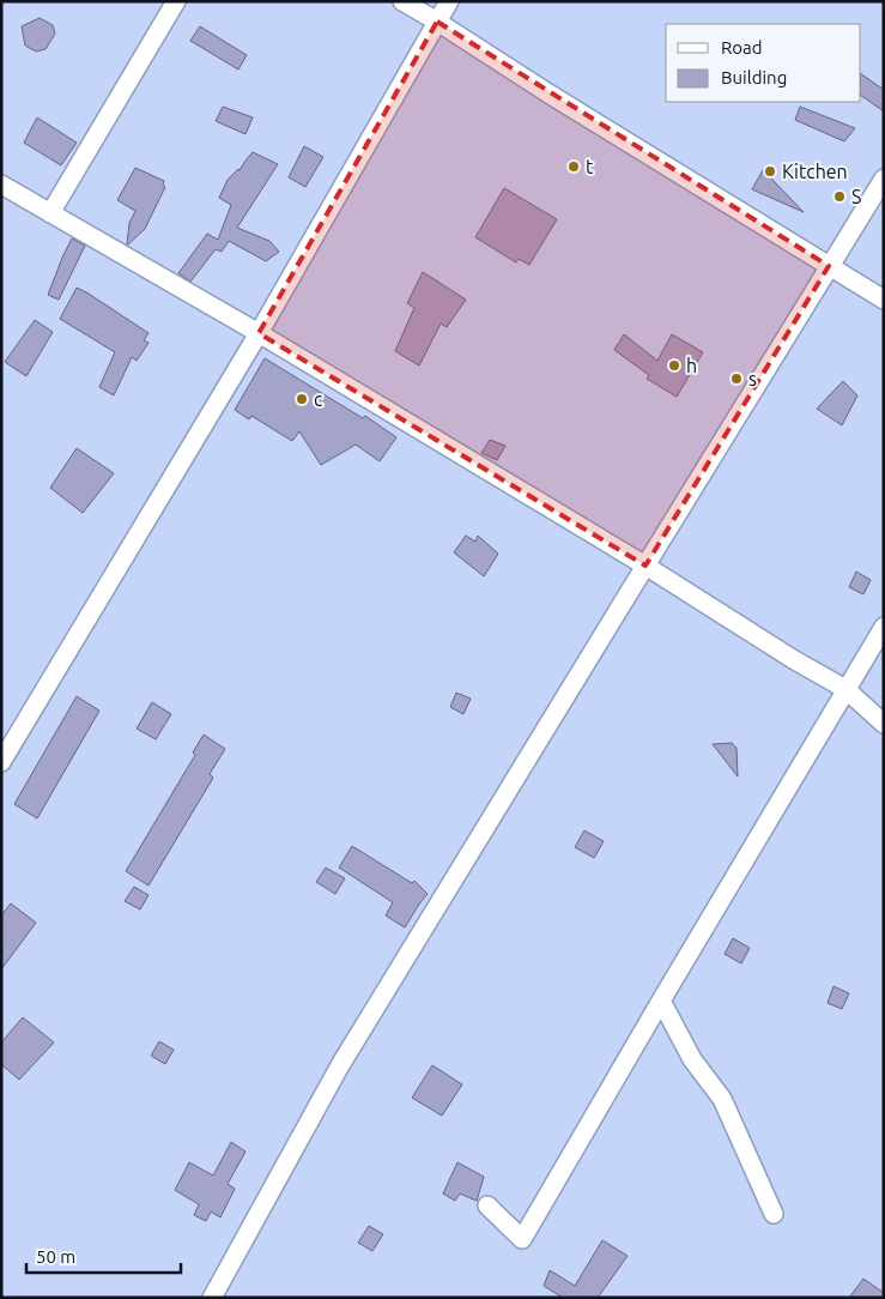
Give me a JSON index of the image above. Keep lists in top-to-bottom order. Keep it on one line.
{"places":["t","Kitchen","S","h","s","c"],"legend":["Road","Building"],"scale_bar":"50 m"}
